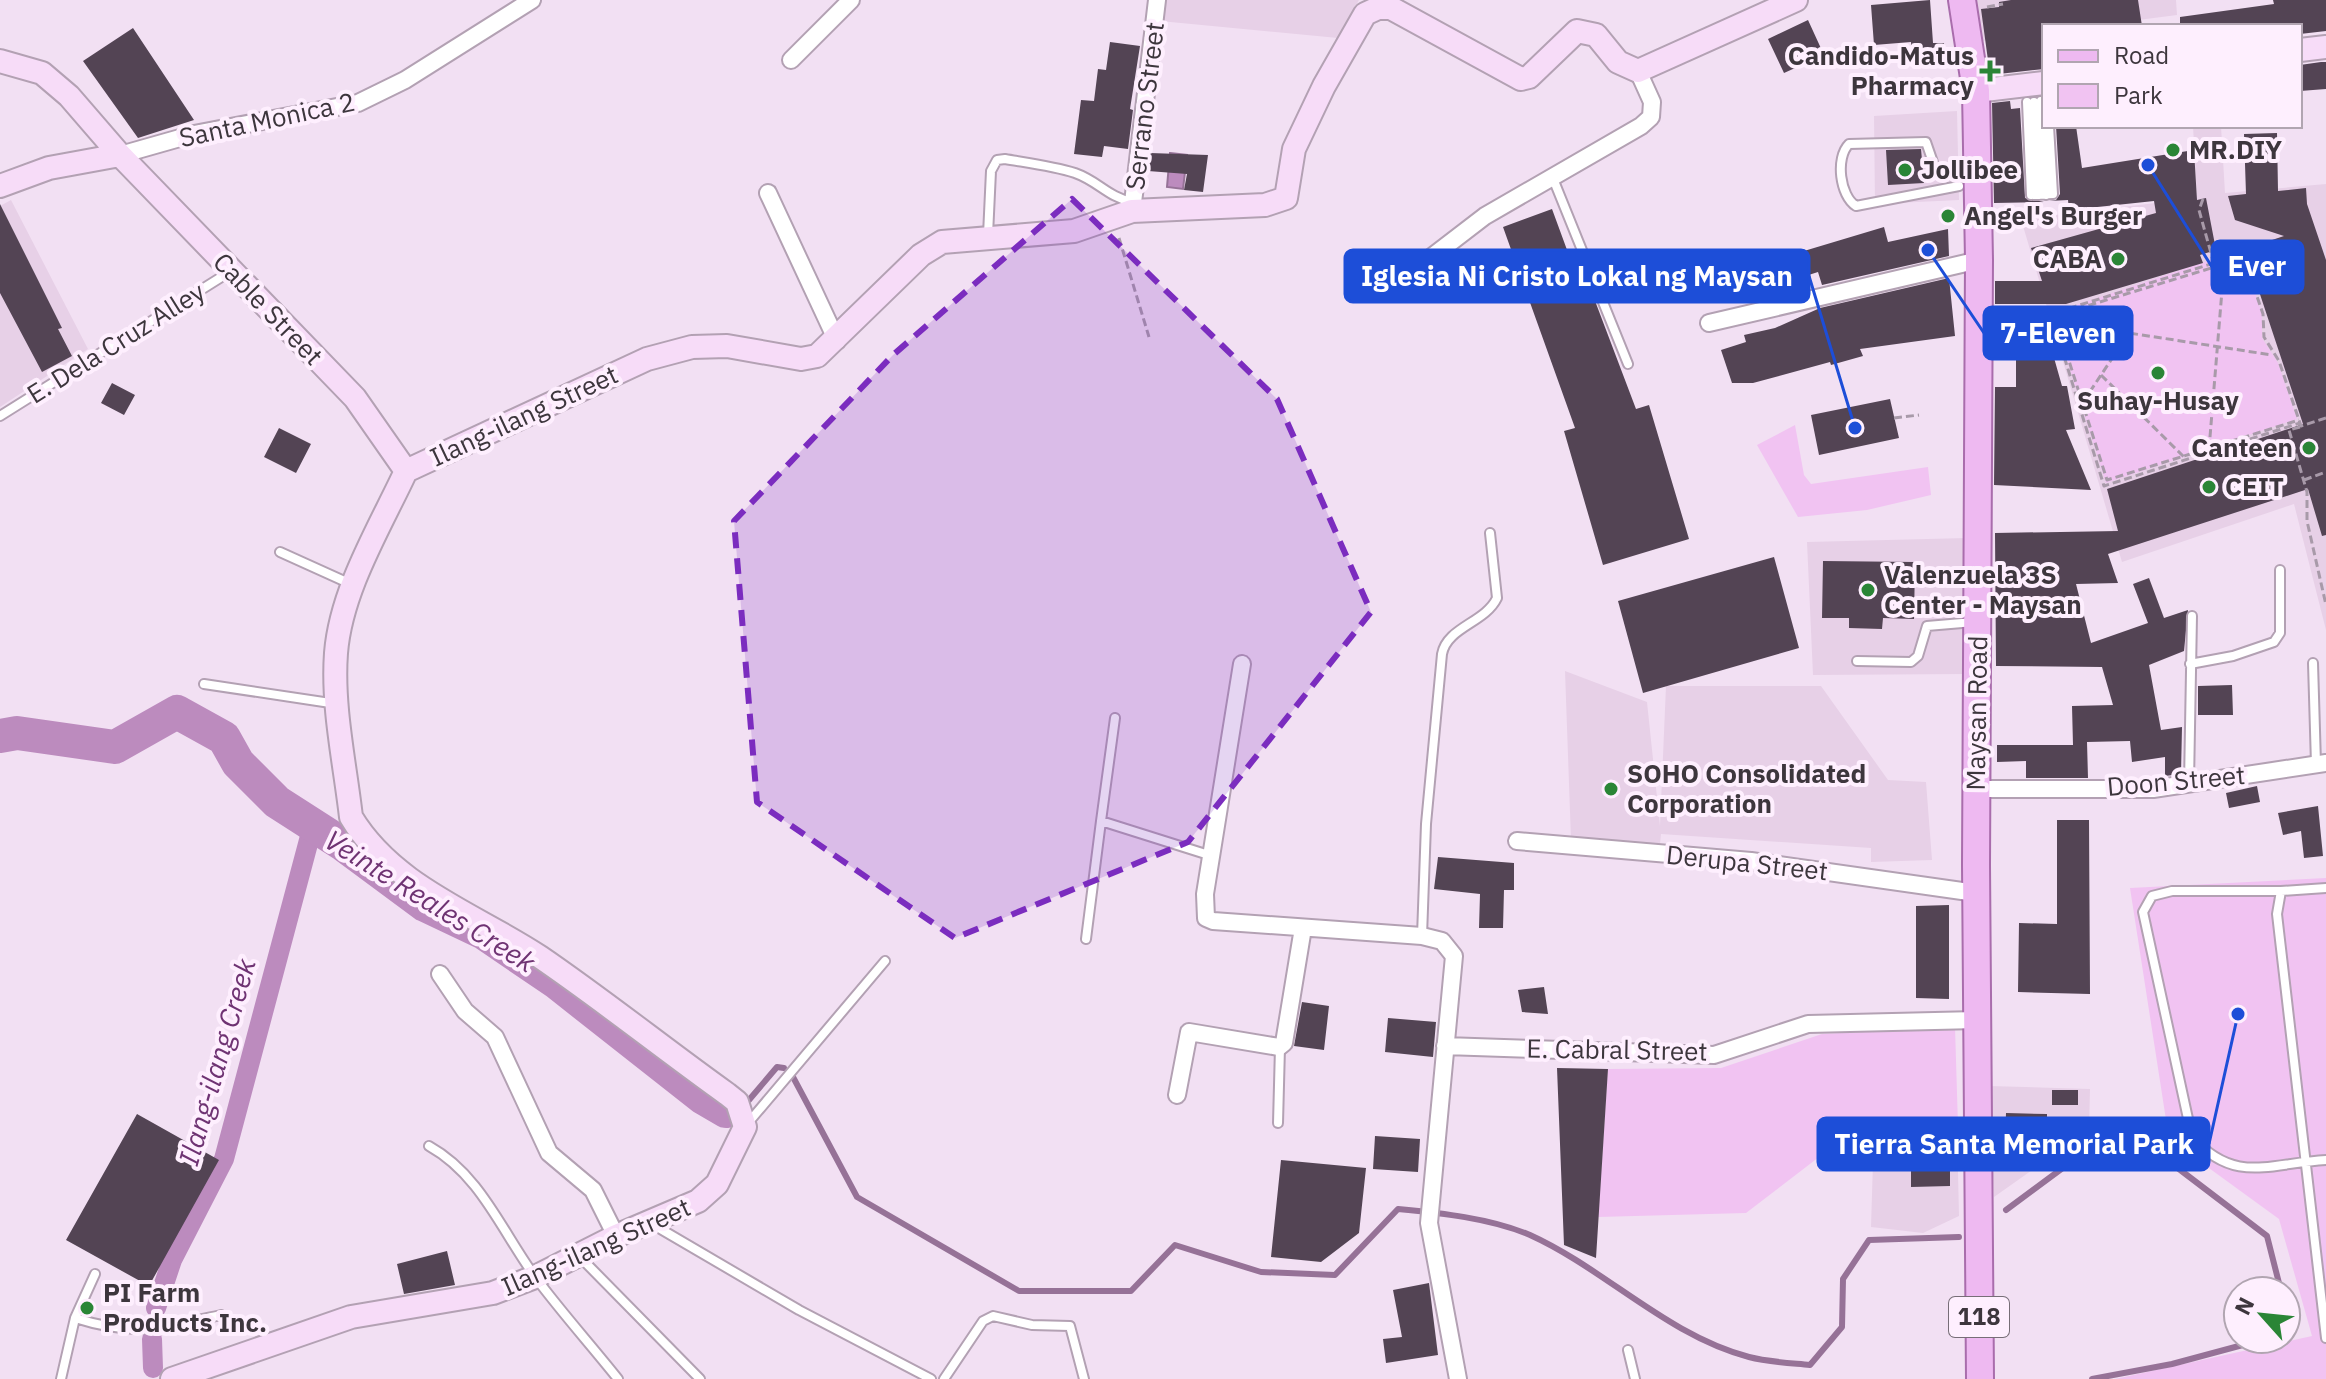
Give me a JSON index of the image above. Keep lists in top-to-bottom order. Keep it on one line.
{"streets":{"main road":["Maysan Road","118"],"street":["Serrano Street","Santa Monica 2","Cable Street","Ilang-ilang Street","Doon Street","Derupa Street","E. Cabral Street"],"lane":["E. Dela Cruz Alley"]},"crossings":[["Serrano Street","Ilang-ilang Street"],["Santa Monica 2","Cable Street"],["Cable Street","E. Dela Cruz Alley"],["Cable Street","Ilang-ilang Street"],["Maysan Road","Doon Street"],["Maysan Road","Derupa Street"],["Maysan Road","E. Cabral Street"]],"water":["Veinte Reales Creek","Ilang-ilang Creek"],"places":{"health":["Candido-Matus Pharmacy"],"other":["MR.DIY","Ever","Jollibee","Angel's Burger","7-Eleven","CABA","Suhay-Husay","Iglesia Ni Cristo Lokal ng Maysan","Canteen","CEIT","Valenzuela 3S Center - Maysan","SOHO Consolidated Corporation","Tierra Santa Memorial Park","PI Farm Products Inc."]},"legend":["Road","Park"],"north":"top left"}
